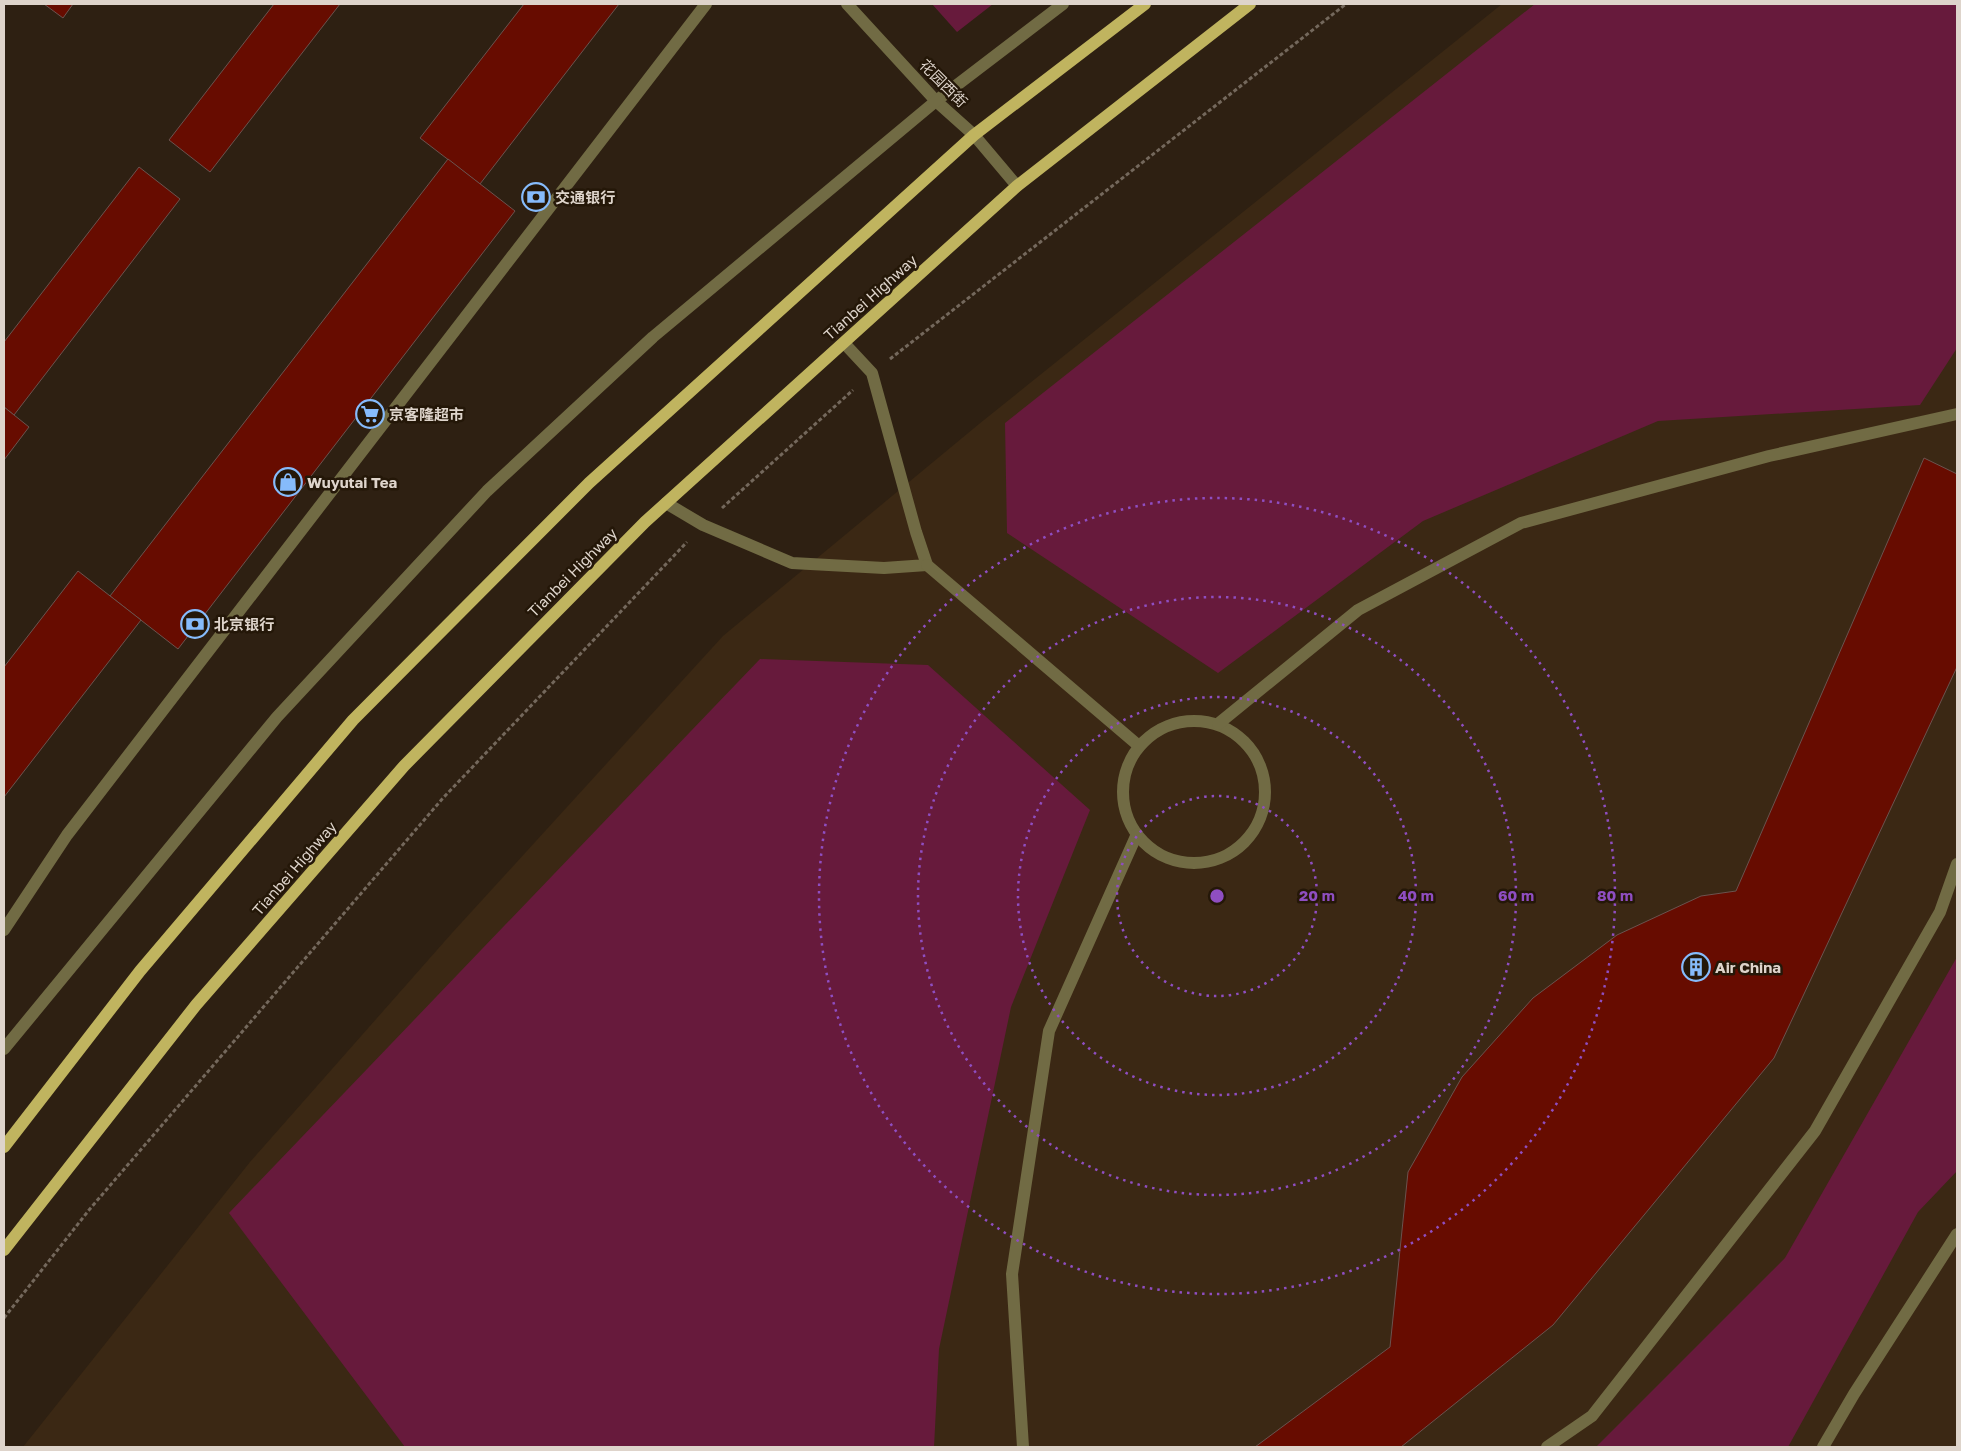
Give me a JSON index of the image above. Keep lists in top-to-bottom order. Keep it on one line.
{"streets":{"main road":["Tianbei Highway"],"street":["花园西街"]},"crossings":[["花园西街","Tianbei Highway"]],"places":{"bank":["交通银行","北京银行"],"supermarket":["京客隆超市"],"shop":["Wuyutai Tea"],"building":["Air China"]},"rings":["20 m","40 m","60 m","80 m"]}
